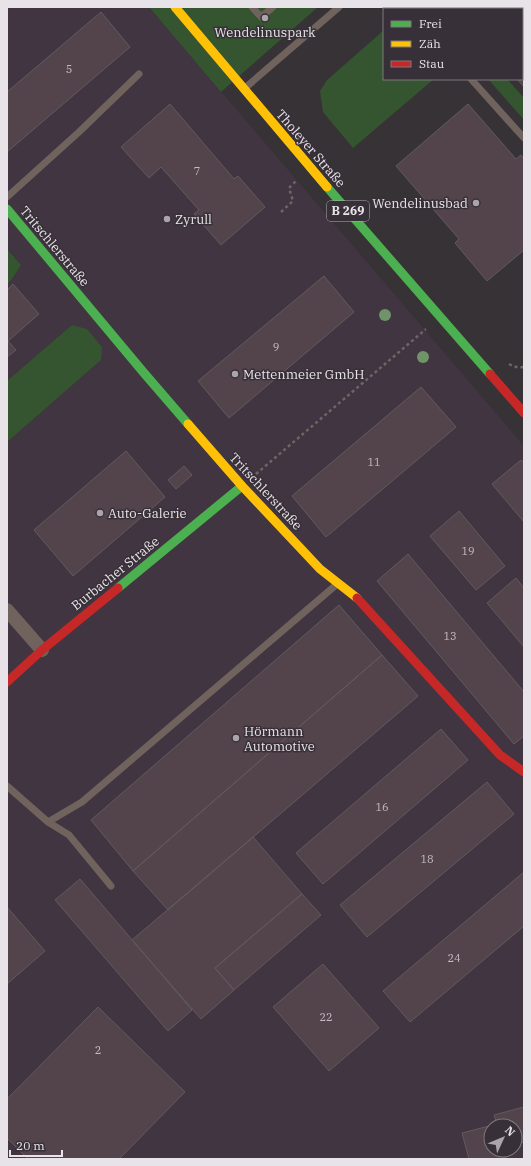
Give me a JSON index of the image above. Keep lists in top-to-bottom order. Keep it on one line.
{"streets":{"street":["Tholeyer Straße","B 269","Tritschlerstraße","Burbacher Straße"]},"crossings":[["Tritschlerstraße","Burbacher Straße"]],"places":["Wendelinuspark","Wendelinusbad","Zyrull","Mettenmeier GmbH","Auto-Galerie","Hörmann Automotive"],"house_numbers":["5","7","9","11","19","13","16","18","24","22","2"],"legend":["Frei","Zäh","Stau"],"scale_bar":"20 m","north":"top right"}
